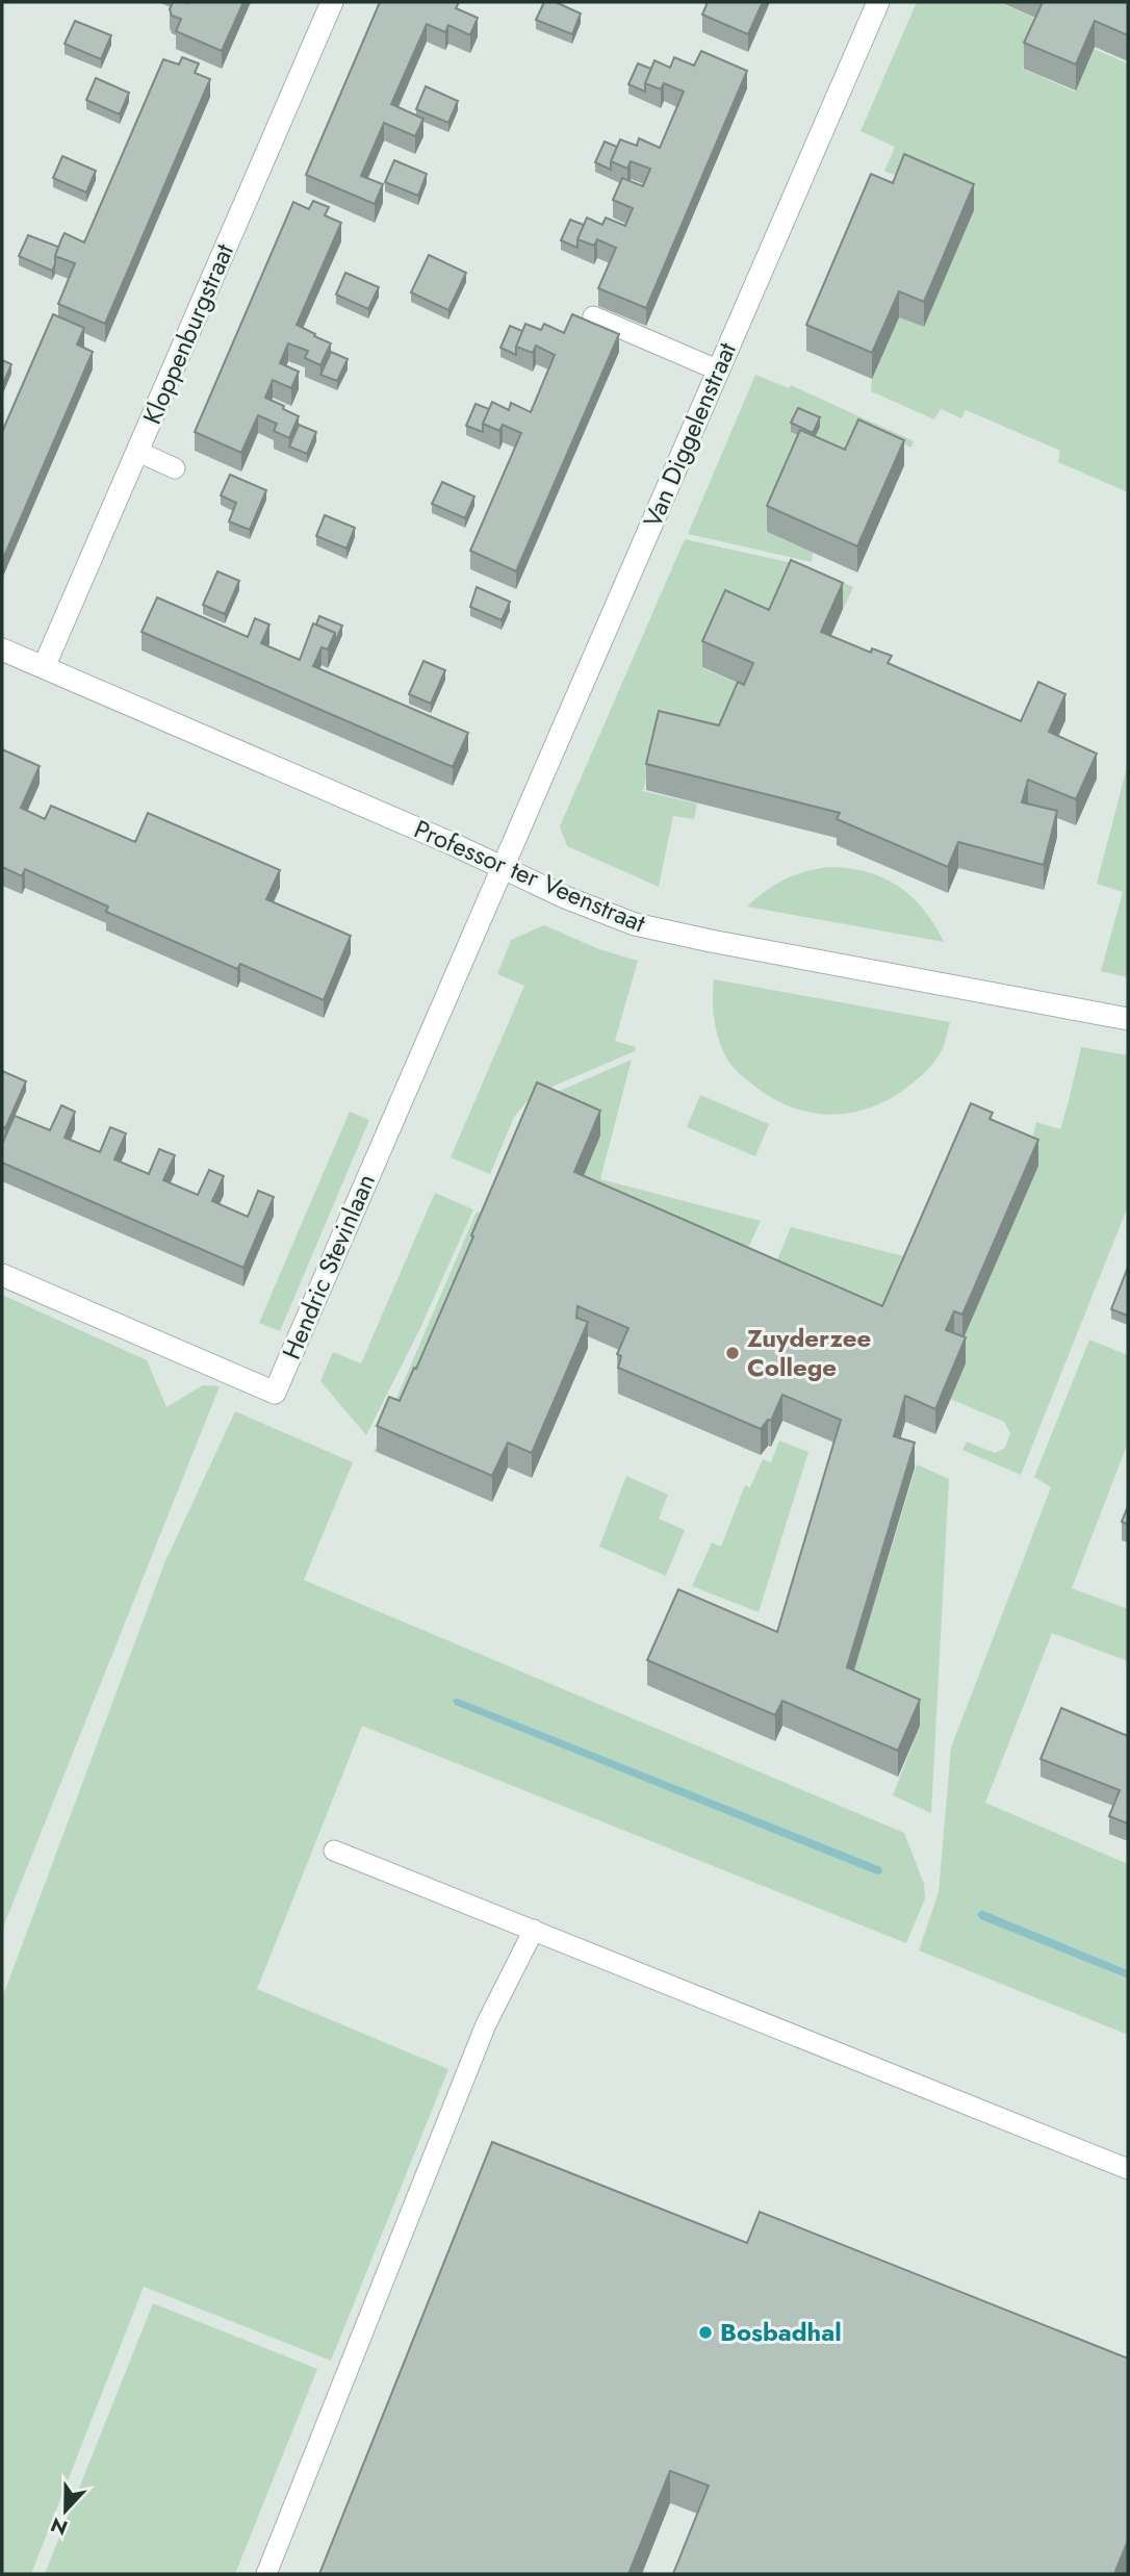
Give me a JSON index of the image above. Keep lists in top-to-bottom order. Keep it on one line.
{"streets":{"street":["Kloppenburgstraat","Van Diggelenstraat","Professor ter Veenstraat","Hendric Stevinlaan"]},"crossings":[["Kloppenburgstraat","Professor ter Veenstraat"],["Van Diggelenstraat","Professor ter Veenstraat"],["Van Diggelenstraat","Hendric Stevinlaan"],["Professor ter Veenstraat","Hendric Stevinlaan"]],"places":["Zuyderzee College","Bosbadhal"],"north":"bottom"}
